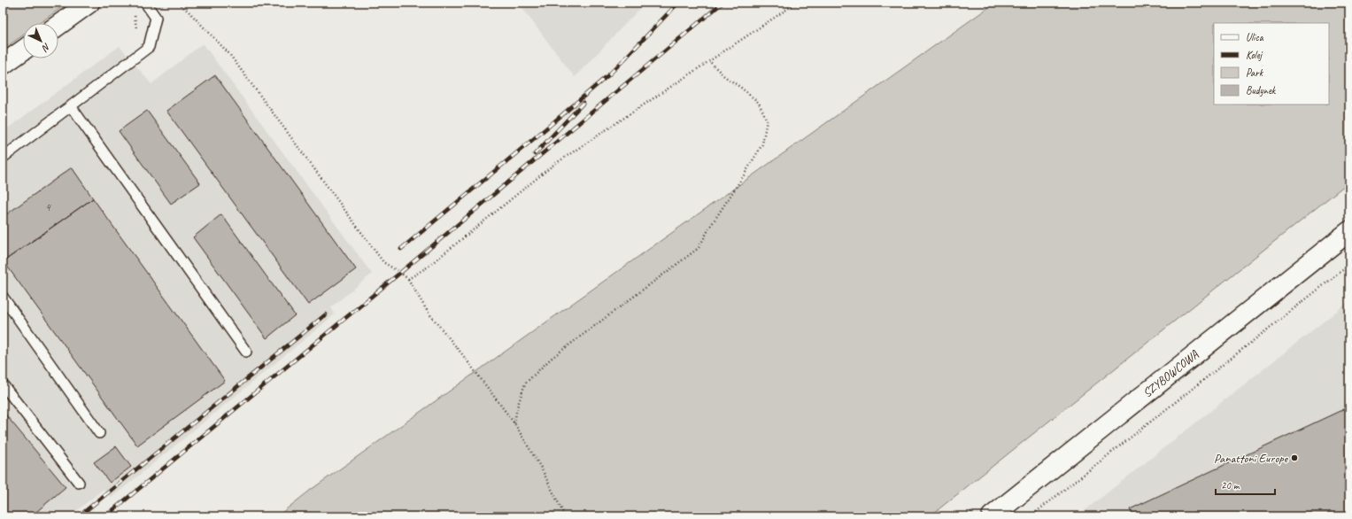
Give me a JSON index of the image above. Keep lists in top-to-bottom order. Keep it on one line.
{"streets":{"street":["SZYBOWCOWA"]},"places":["Panattoni Europe"],"house_numbers":["4"],"legend":["Ulica","Kolej","Park","Budynek"],"scale_bar":"20 m","north":"bottom right"}
